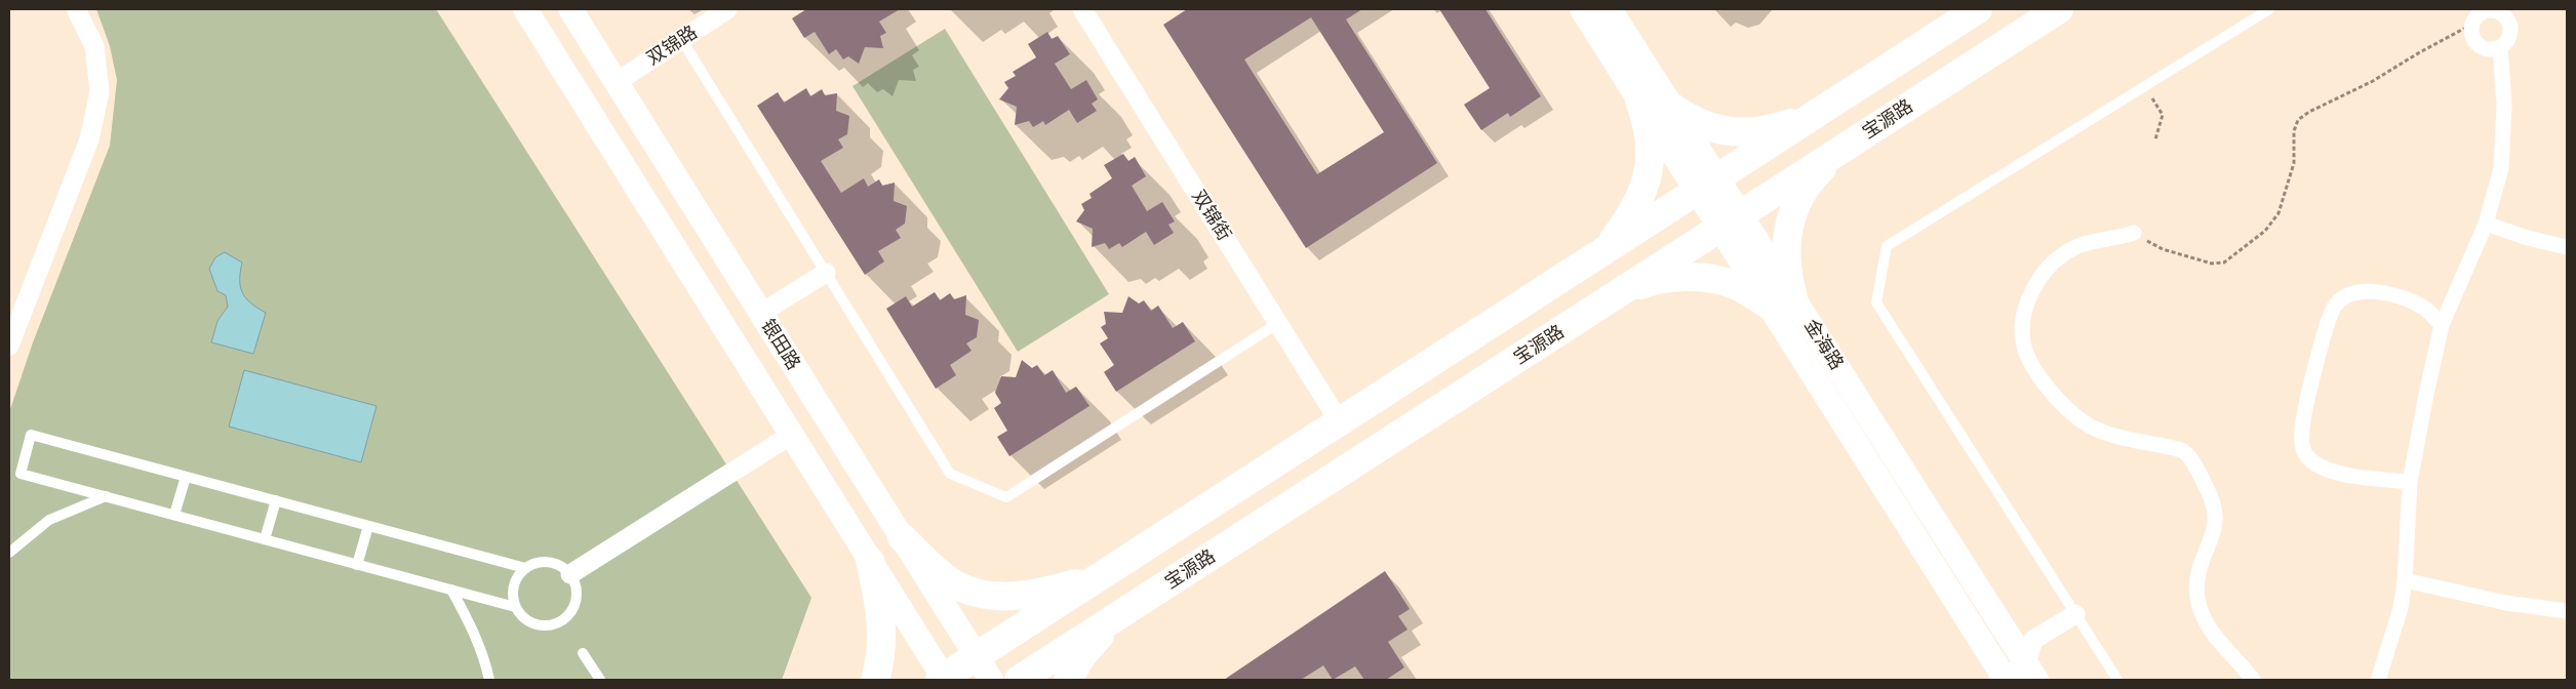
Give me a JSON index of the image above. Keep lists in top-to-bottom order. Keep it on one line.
{"streets":{"main road":["宝源路"],"street":["双锦路","双锦街","银田路","金海路"]},"crossings":[["双锦路","银田路"],["宝源路","金海路"]]}
